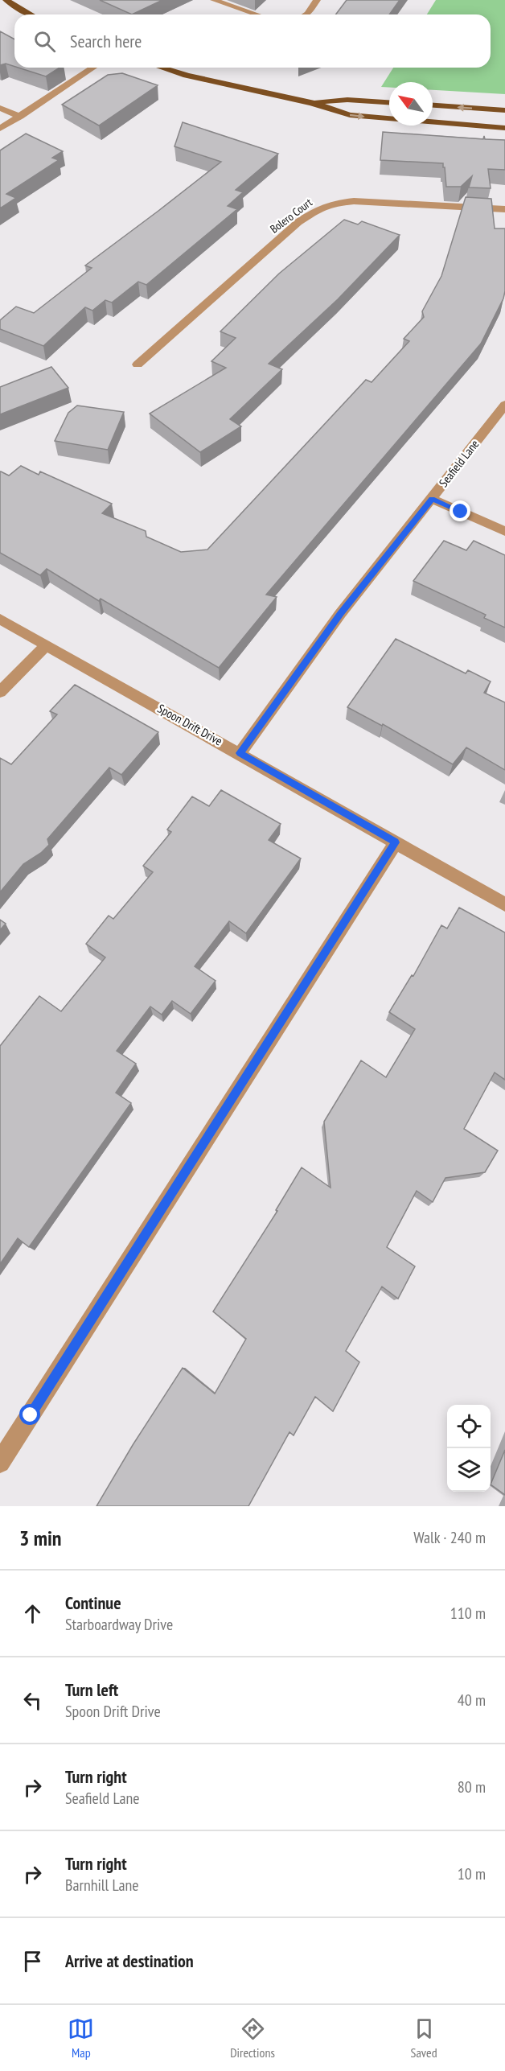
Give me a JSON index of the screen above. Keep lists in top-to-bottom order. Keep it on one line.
{"streets":{"street":["Bolero Court","Seafield Lane","Spoon Drift Drive"]},"crossings":[["Seafield Lane","Spoon Drift Drive"]],"north":"top left","page":{"search":"Search here","heading":["3 min","Walk · 240 m"],"list":[["Continue","Starboardway Drive","110 m"],["Turn left","Spoon Drift Drive","40 m"],["Turn right","Seafield Lane","80 m"],["Turn right","Barnhill Lane","10 m"],"Arrive at destination"],"nav":["Map","Directions","Saved"]}}
